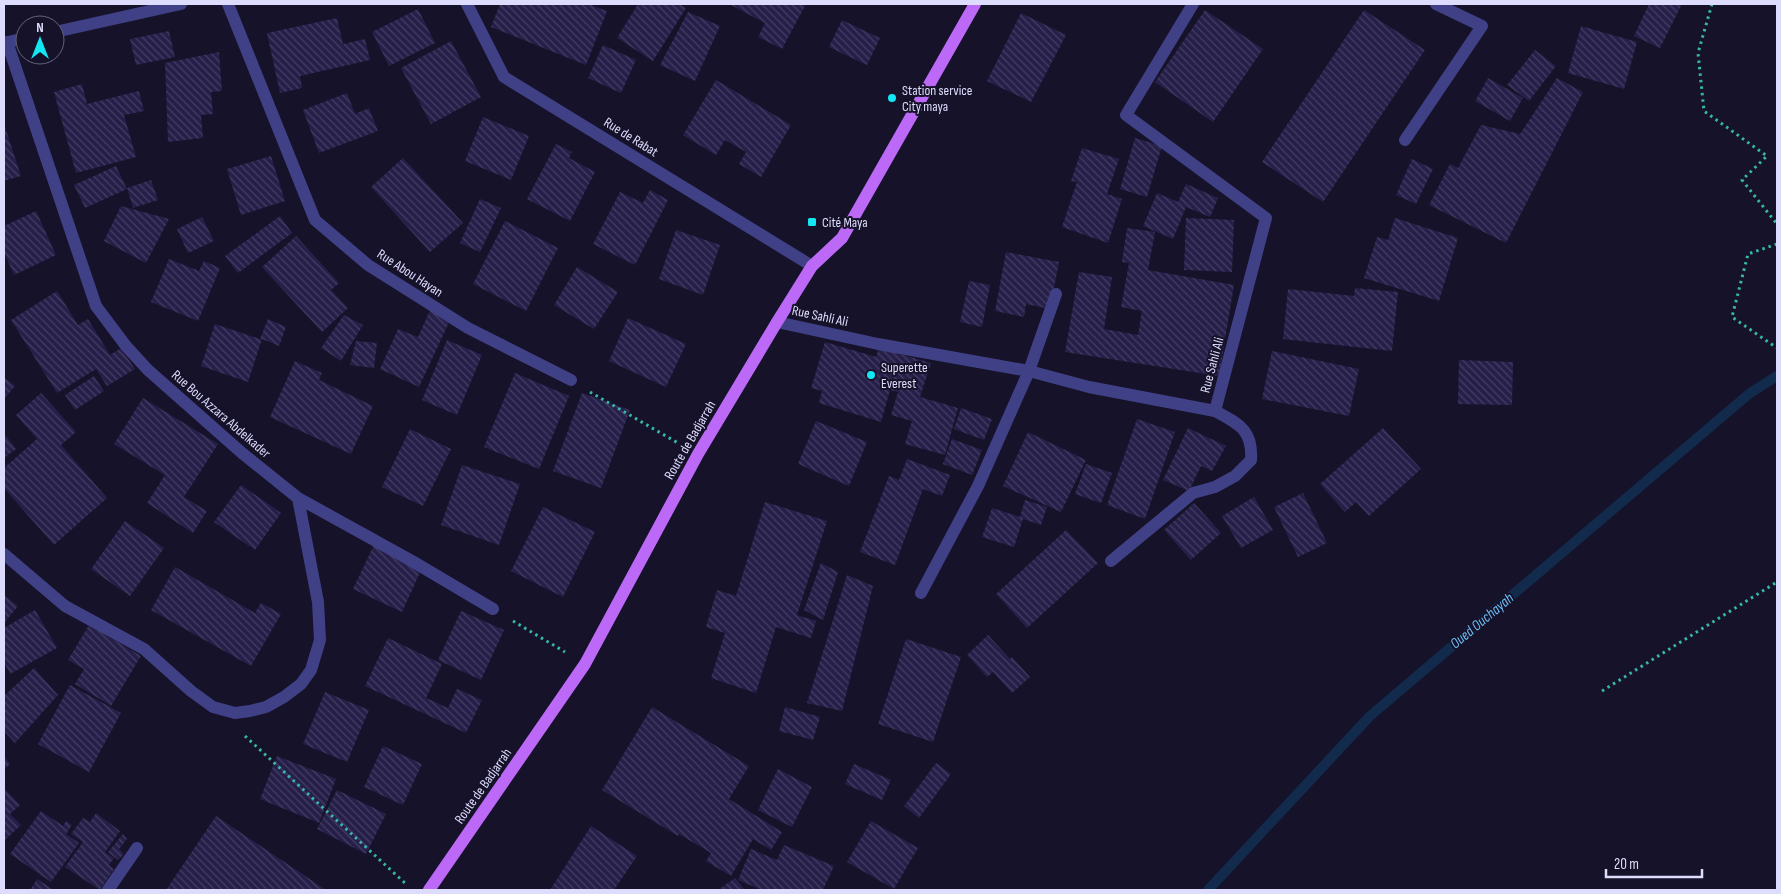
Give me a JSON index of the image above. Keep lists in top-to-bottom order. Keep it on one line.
{"streets":{"main road":["Route de Badjarrah"],"street":["Rue de Rabat","Rue Abou Hayan","Rue Sahli Ali","Rue Bou Azzara Abdelkader"]},"crossings":[["Rue de Rabat","Route de Badjarrah"],["Rue Sahli Ali","Route de Badjarrah"]],"water":["Oued Ouchayah"],"places":{"other":["Station service City maya","Superette Everest"],"transit":["Cité Maya"]},"scale_bar":"20 m","north":"top"}
